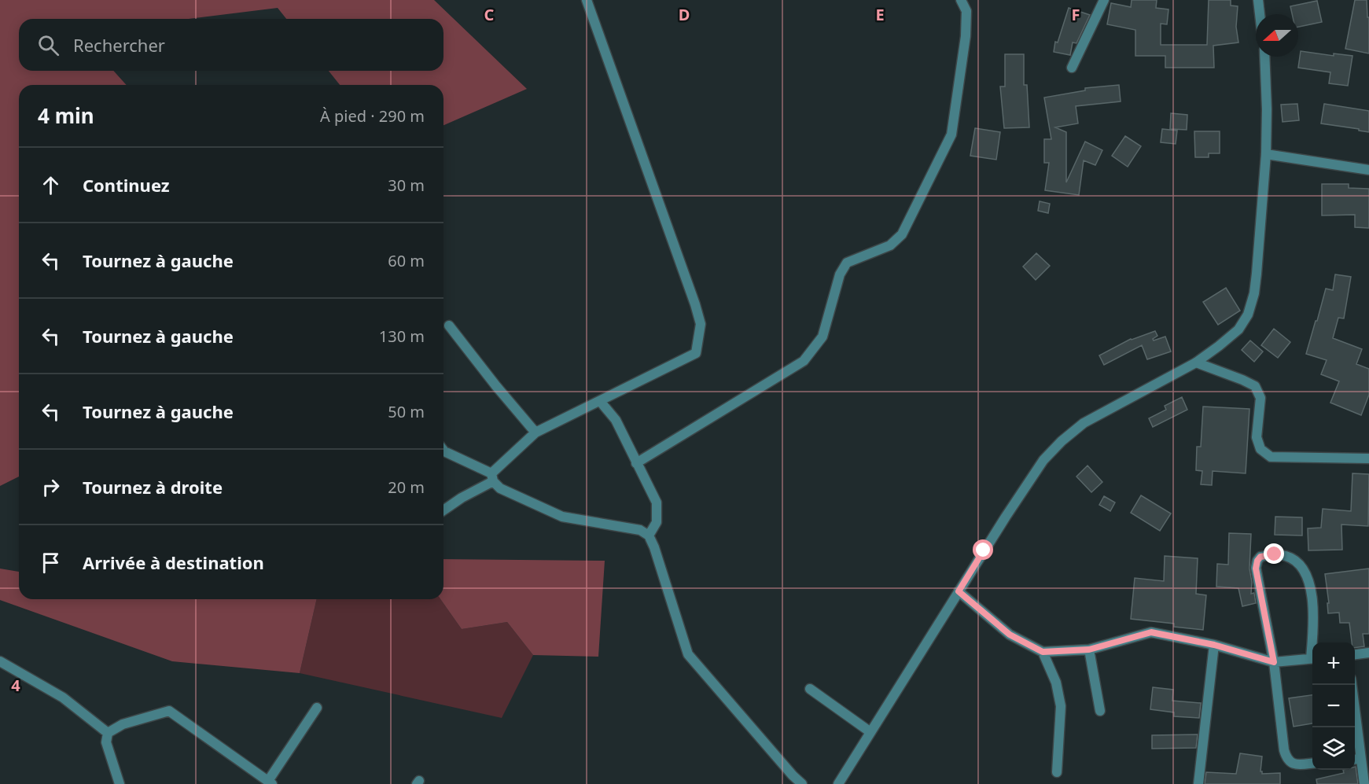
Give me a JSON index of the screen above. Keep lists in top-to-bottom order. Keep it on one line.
{"north":"left","page":{"search":"Rechercher","heading":["4 min","À pied · 290 m"],"list":[["Continuez","30 m"],["Tournez à gauche","60 m"],["Tournez à gauche","130 m"],["Tournez à gauche","50 m"],["Tournez à droite","20 m"],"Arrivée à destination"],"map_buttons":["+","−"]},"grid":{"columns":["C","D","E","F"],"rows":["4"]}}
